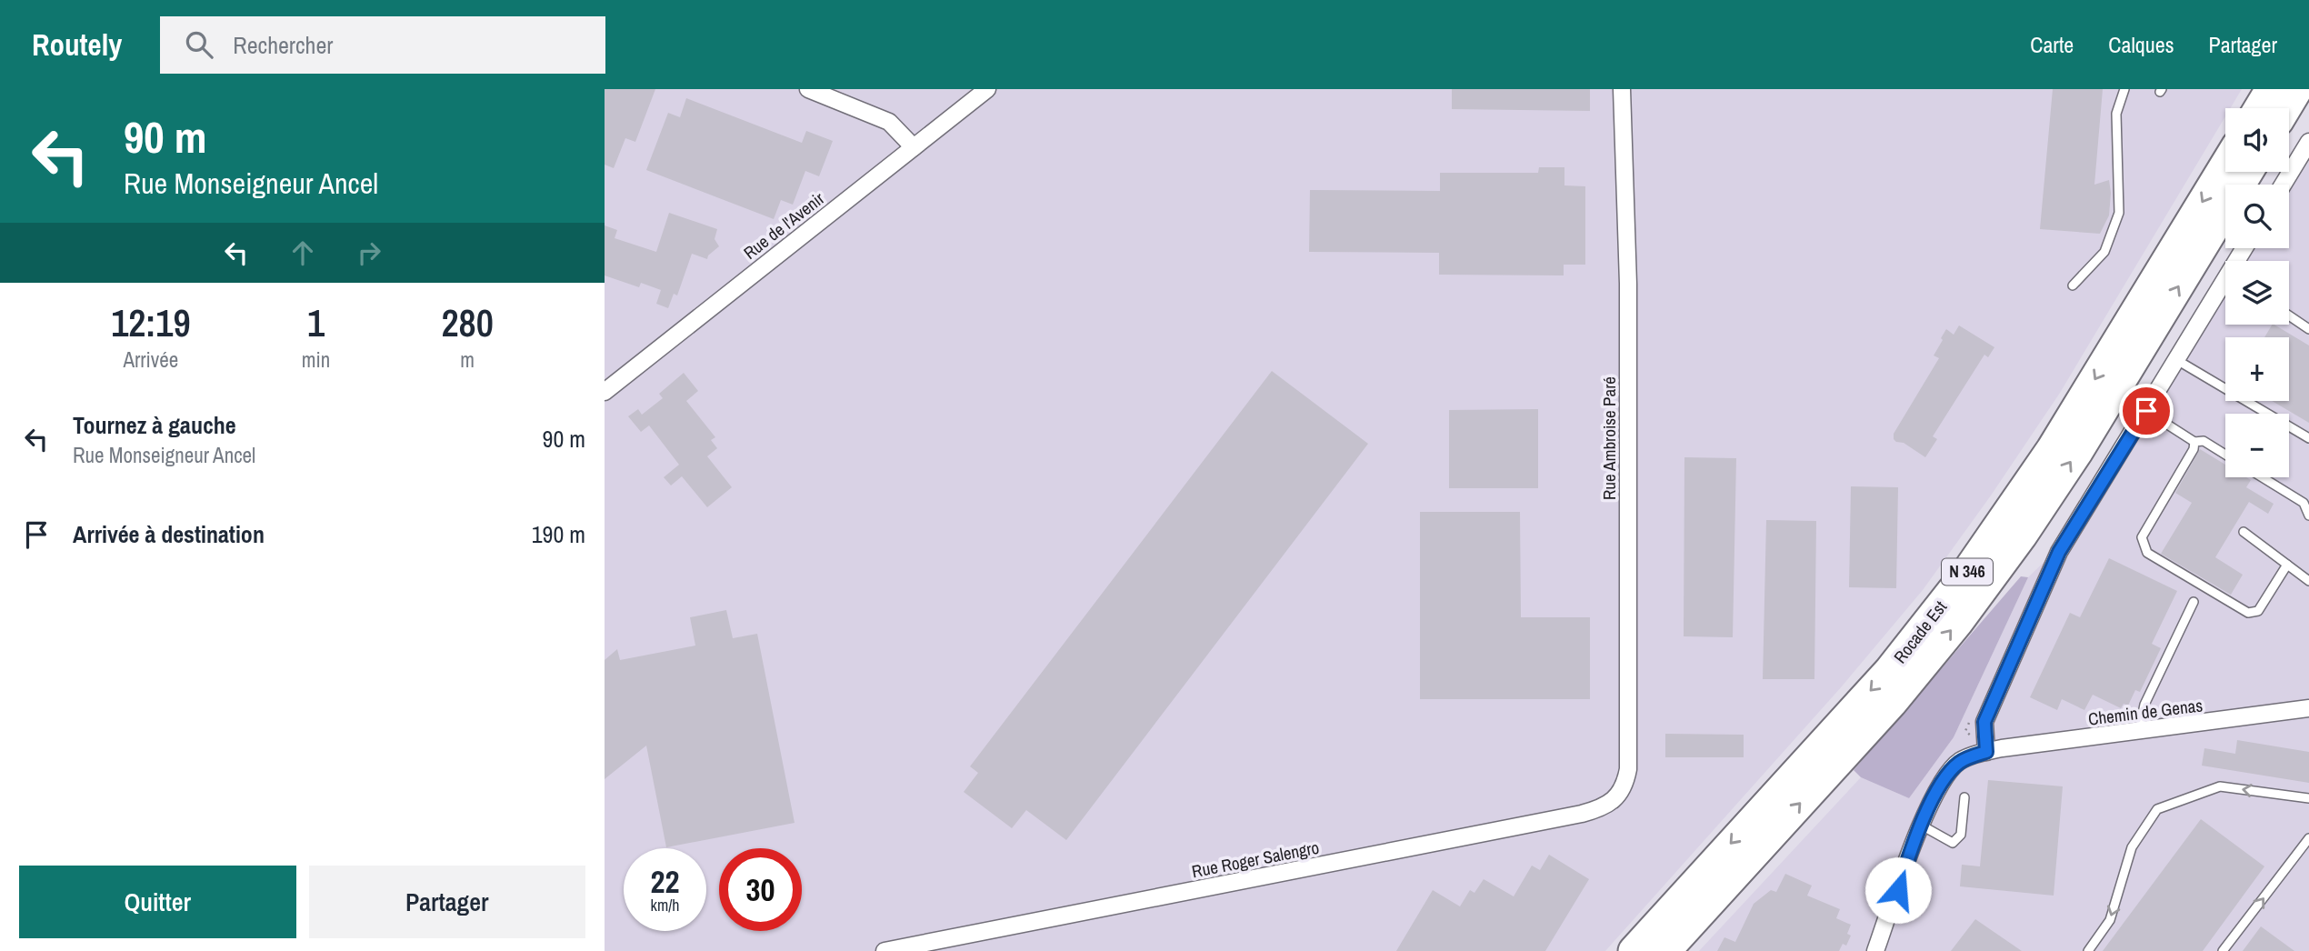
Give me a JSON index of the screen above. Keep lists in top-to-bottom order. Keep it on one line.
{"streets":{"highway":["N 346","Rocade Est"],"street":["Rue de l'Avenir","Rue Ambroise Paré","Chemin de Genas","Rue Roger Salengro"]},"crossings":[["Rue Ambroise Paré","Rue Roger Salengro"]],"page":{"header":"Routely","search":"Rechercher","nav":["Carte","Calques","Partager"],"turn":["90 m","Rue Monseigneur Ancel"],"map_buttons":["+","−"],"eta":["12:19","Arrivée","1","min","280","m"],"list":[{"name":"Tournez à gauche","note":"Rue Monseigneur Ancel","value":"90 m"},{"name":"Arrivée à destination","value":"190 m"}],"speed":"22 km/h","limit":"30","buttons":["Quitter","Partager"]}}
